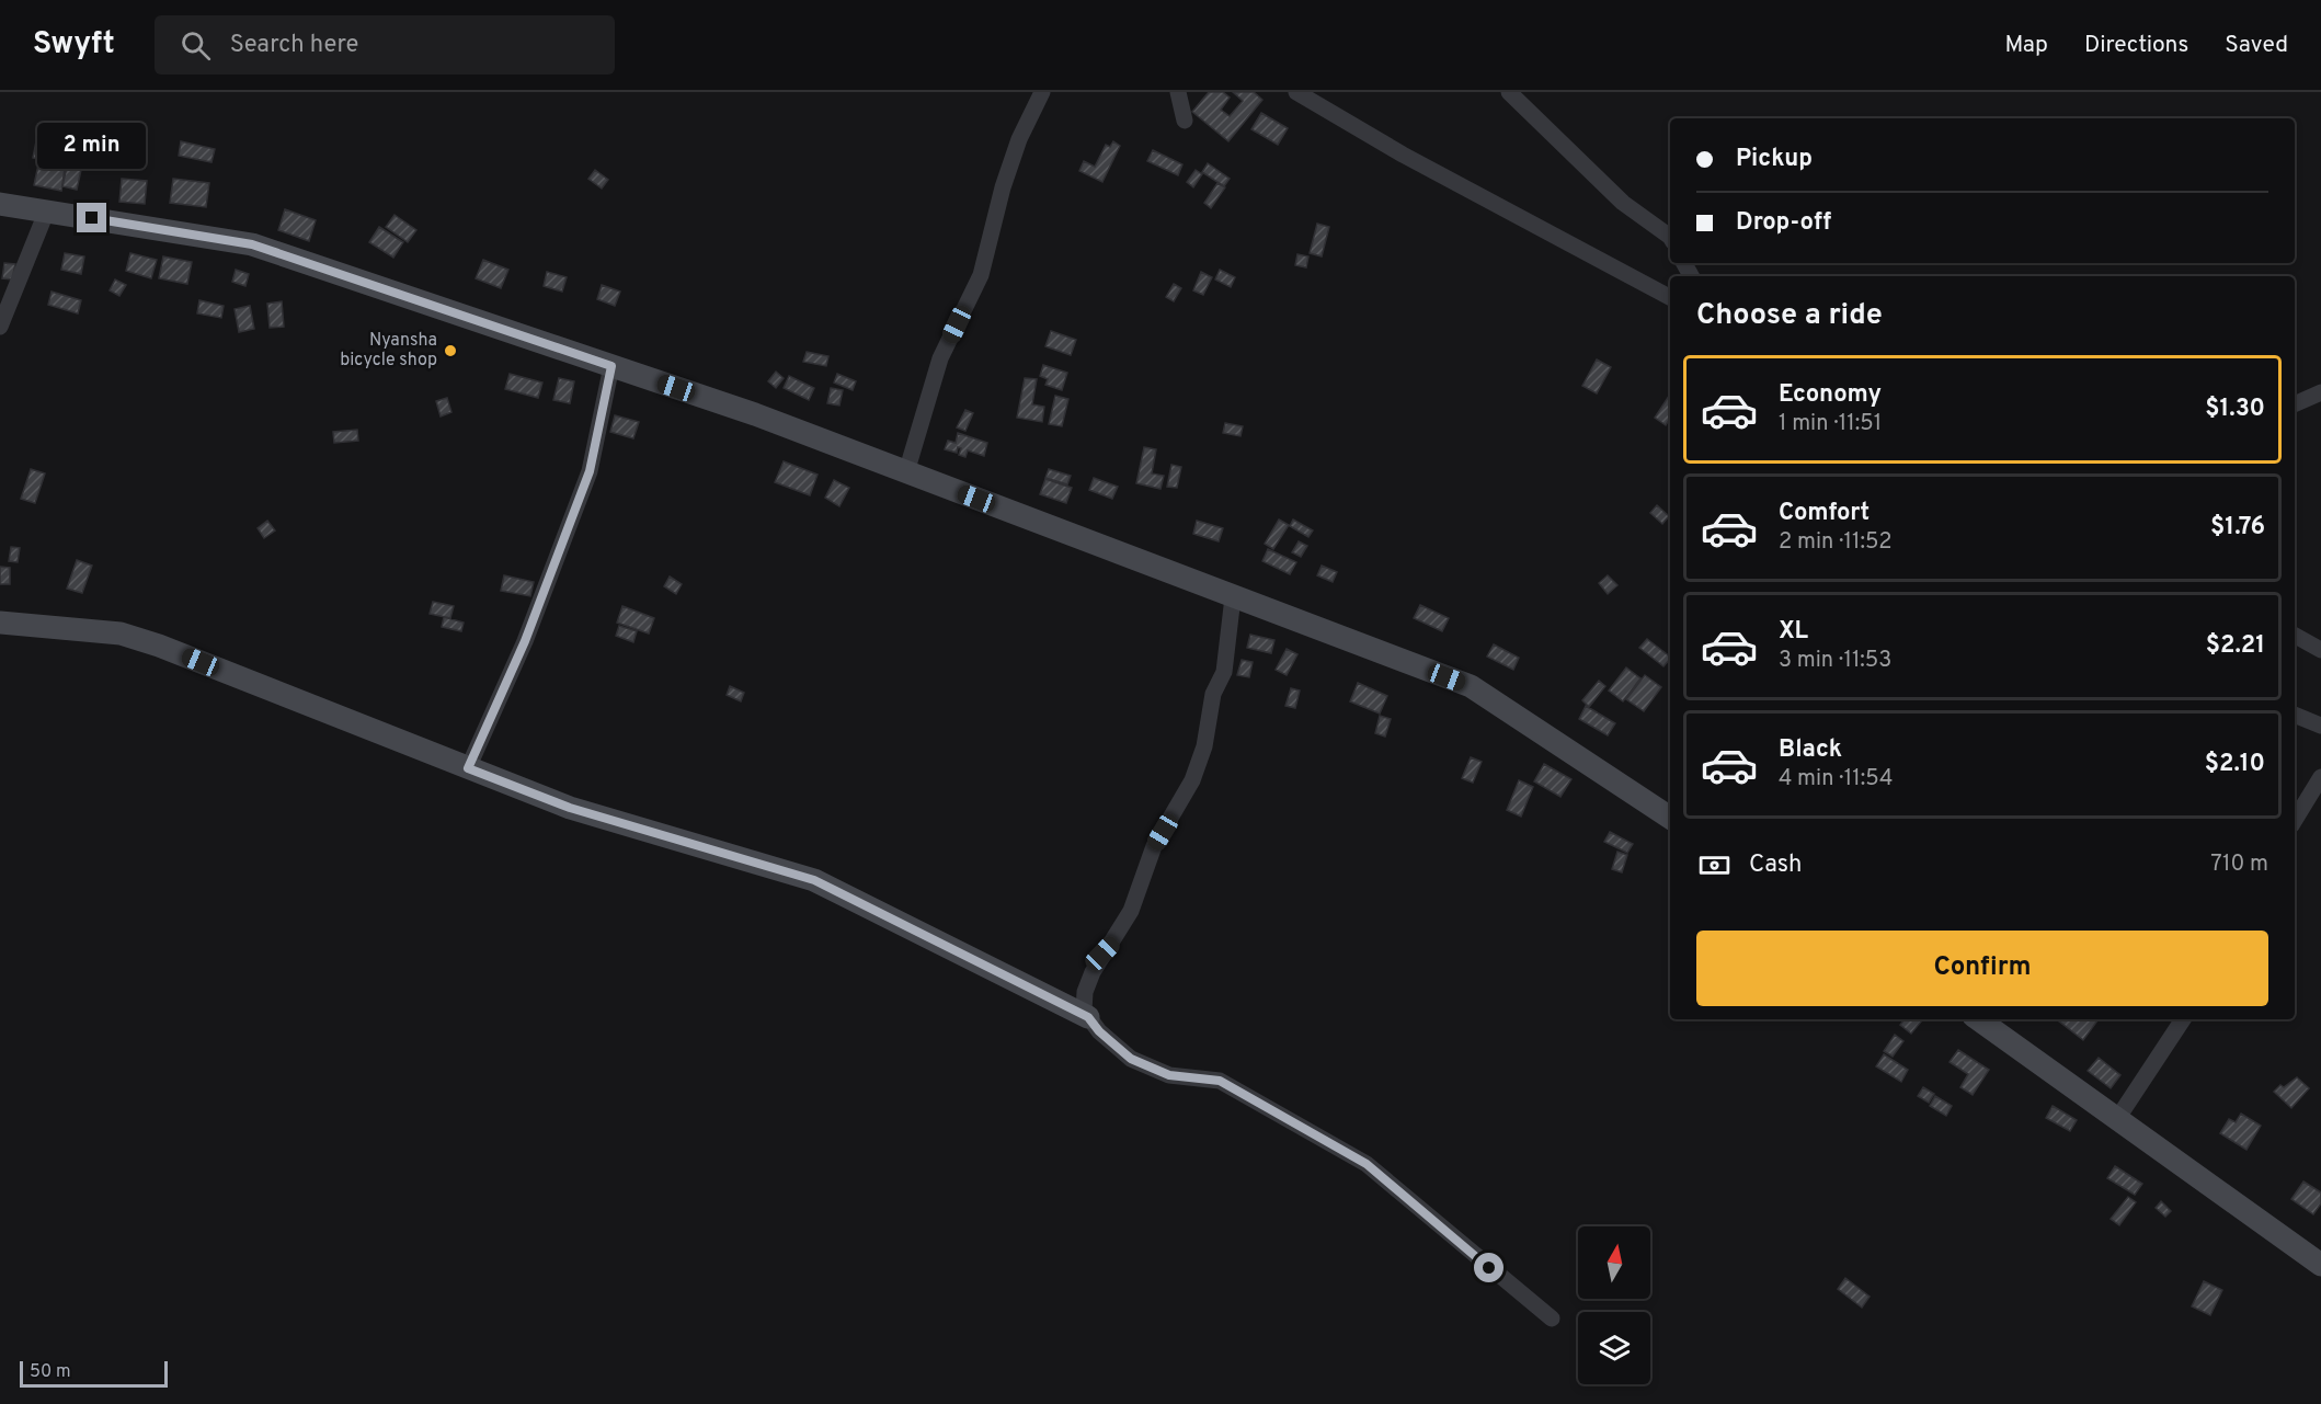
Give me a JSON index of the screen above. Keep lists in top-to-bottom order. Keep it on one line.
{"places":["Nyansha bicycle shop"],"scale_bar":"50 m","north":"top","page":{"header":"Swyft","search":"Search here","nav":["Map","Directions","Saved"],"banner":["Pickup","Drop-off"],"bubble":"2 min","heading":"Choose a ride","list":[{"name":"Economy","note":"1 min · 11:51","value":"$1.30"},{"name":"Comfort","note":"2 min · 11:52","value":"$1.76"},{"name":"XL","note":"3 min · 11:53","value":"$2.21"},{"name":"Black","note":"4 min · 11:54","value":"$2.10"}],"pay":["Cash","710 m"],"buttons":"Confirm","scale":"50 m"}}
